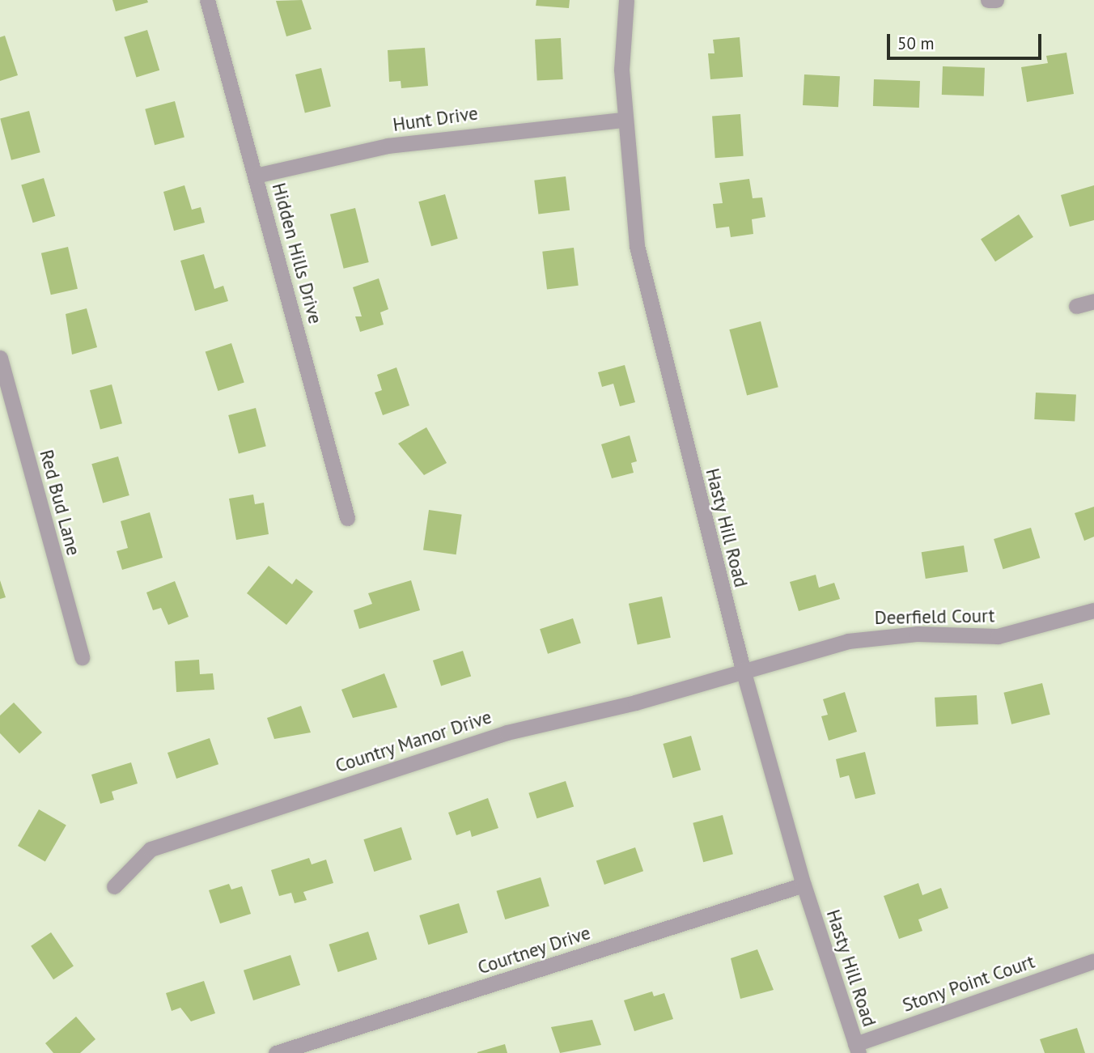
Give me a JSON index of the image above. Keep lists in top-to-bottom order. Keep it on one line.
{"streets":{"street":["Hunt Drive","Hidden Hills Drive","Red Bud Lane","Hasty Hill Road","Deerfield Court","Country Manor Drive","Courtney Drive","Stony Point Court"]},"crossings":[["Hunt Drive","Hidden Hills Drive"],["Hunt Drive","Hasty Hill Road"],["Hasty Hill Road","Deerfield Court"],["Hasty Hill Road","Country Manor Drive"],["Hasty Hill Road","Courtney Drive"],["Hasty Hill Road","Stony Point Court"],["Deerfield Court","Country Manor Drive"]],"scale_bar":"50 m"}
